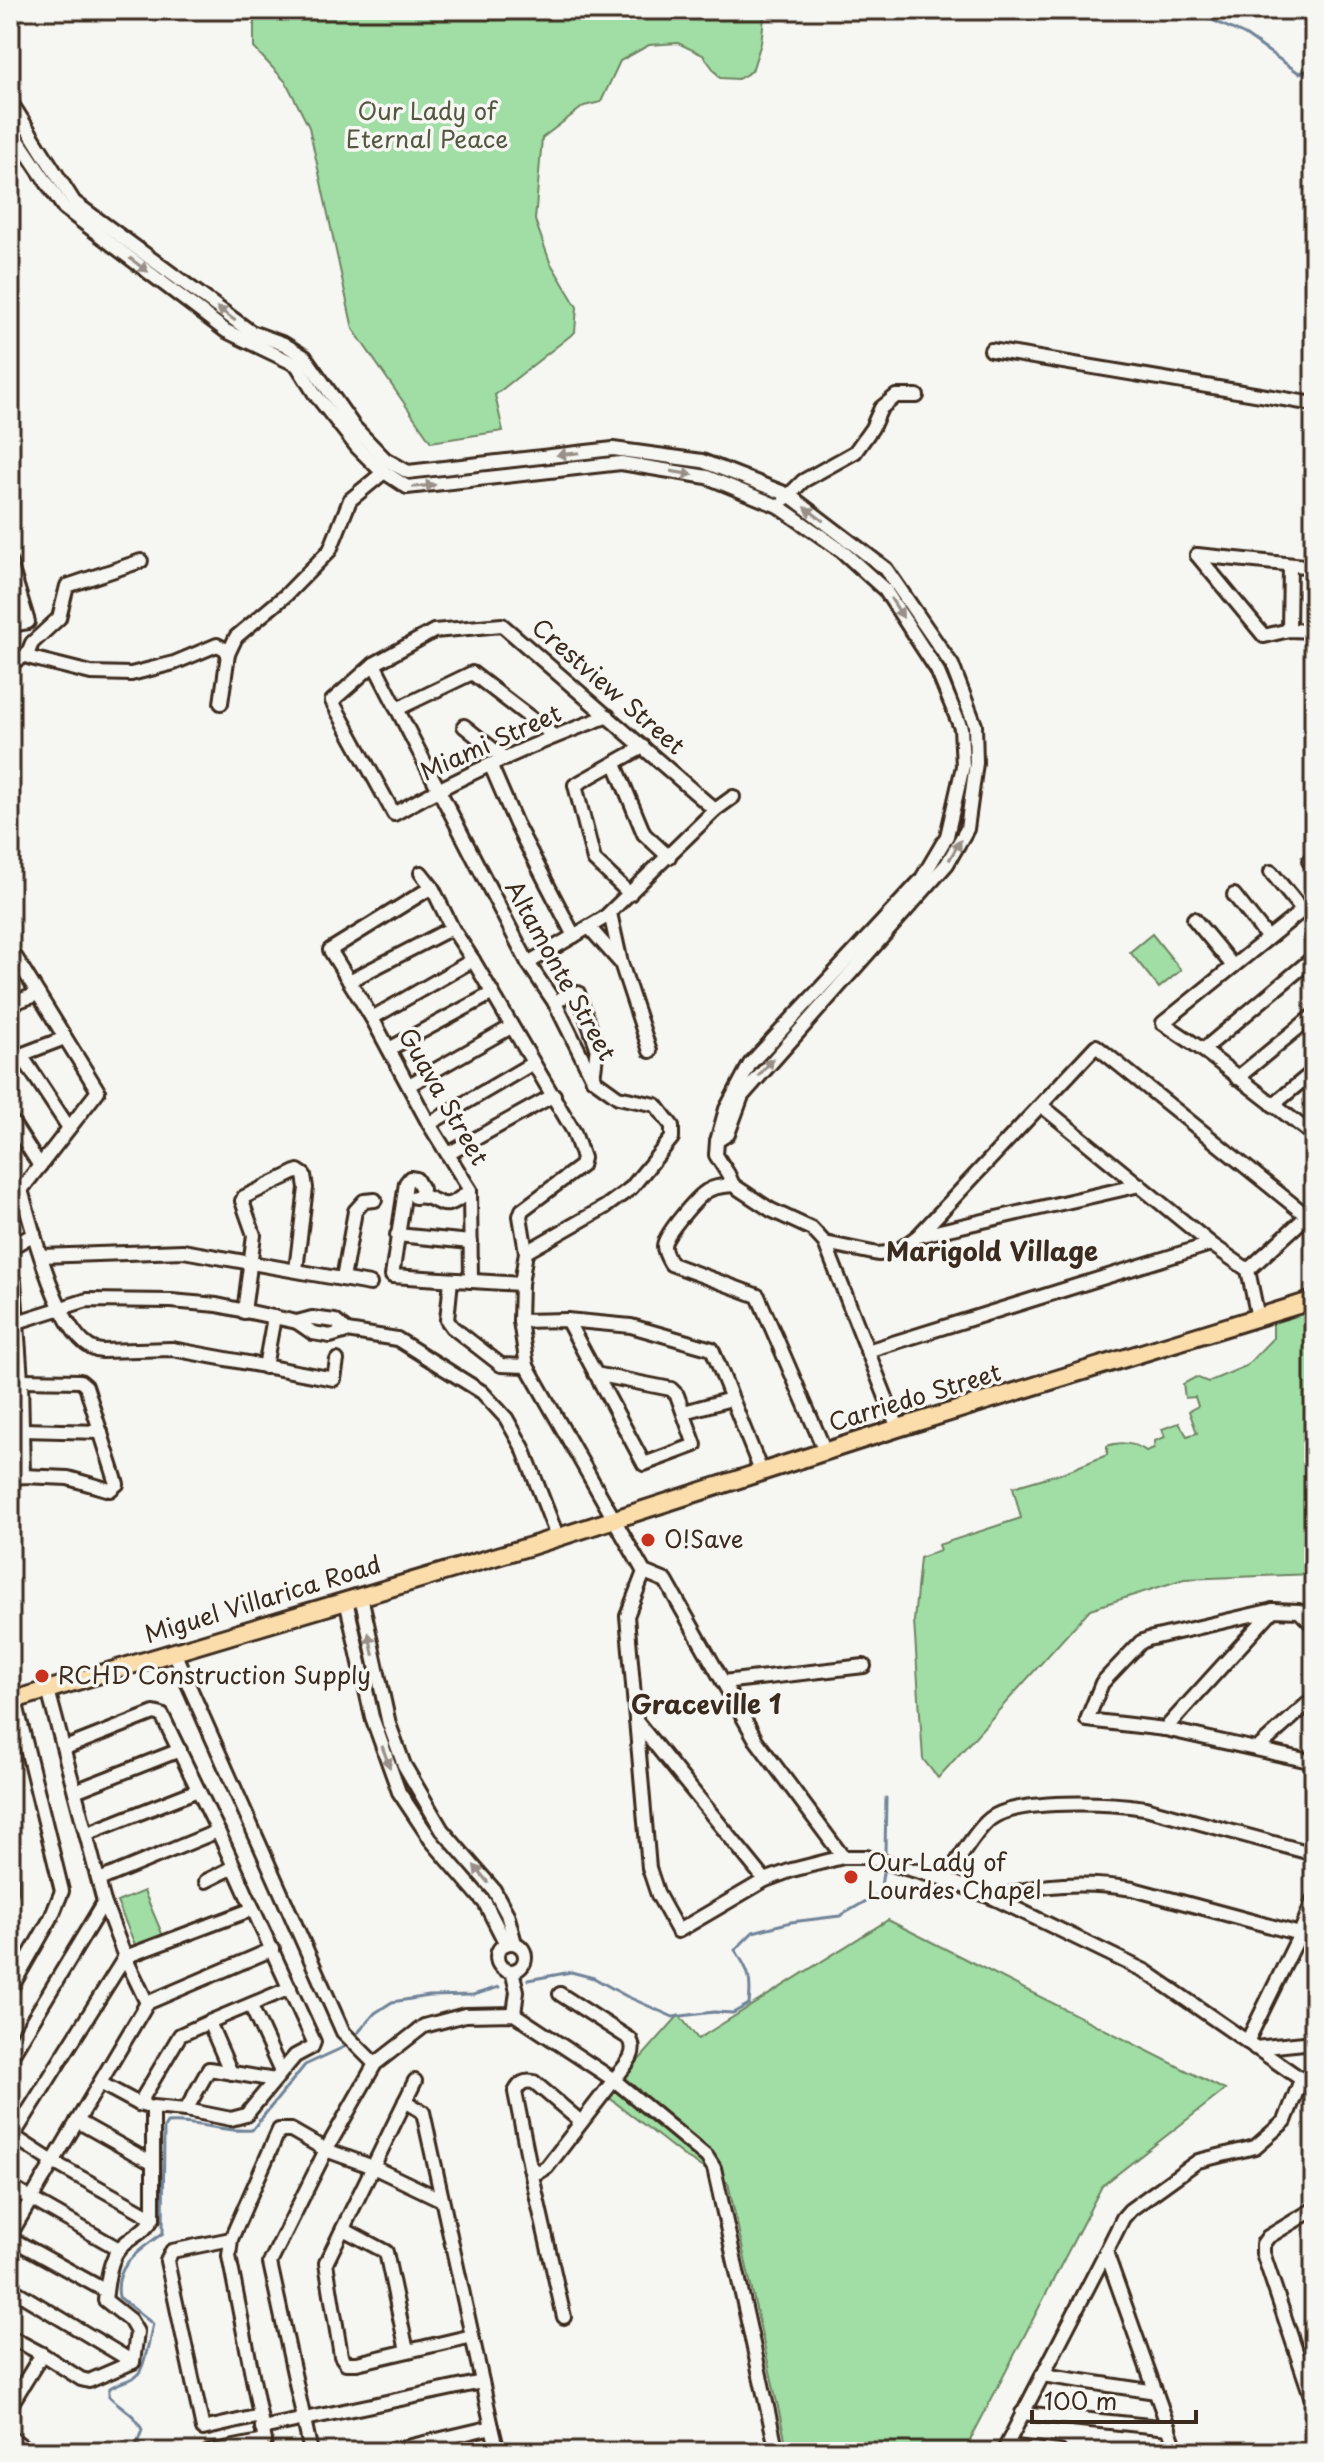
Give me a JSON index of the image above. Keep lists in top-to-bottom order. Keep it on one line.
{"streets":{"main road":["Carriedo Street","Miguel Villarica Road"],"street":["Crestview Street","Miami Street","Altamonte Street","Guava Street"]},"crossings":[["Crestview Street","Miami Street"],["Crestview Street","Altamonte Street"],["Miami Street","Altamonte Street"],["Carriedo Street","Miguel Villarica Road"]],"districts":["Marigold Village","Graceville 1"],"parks":["Our Lady of Eternal Peace"],"places":["O!Save","RCHD Construction Supply","Our Lady of Lourdes Chapel"],"scale_bar":"100 m"}
